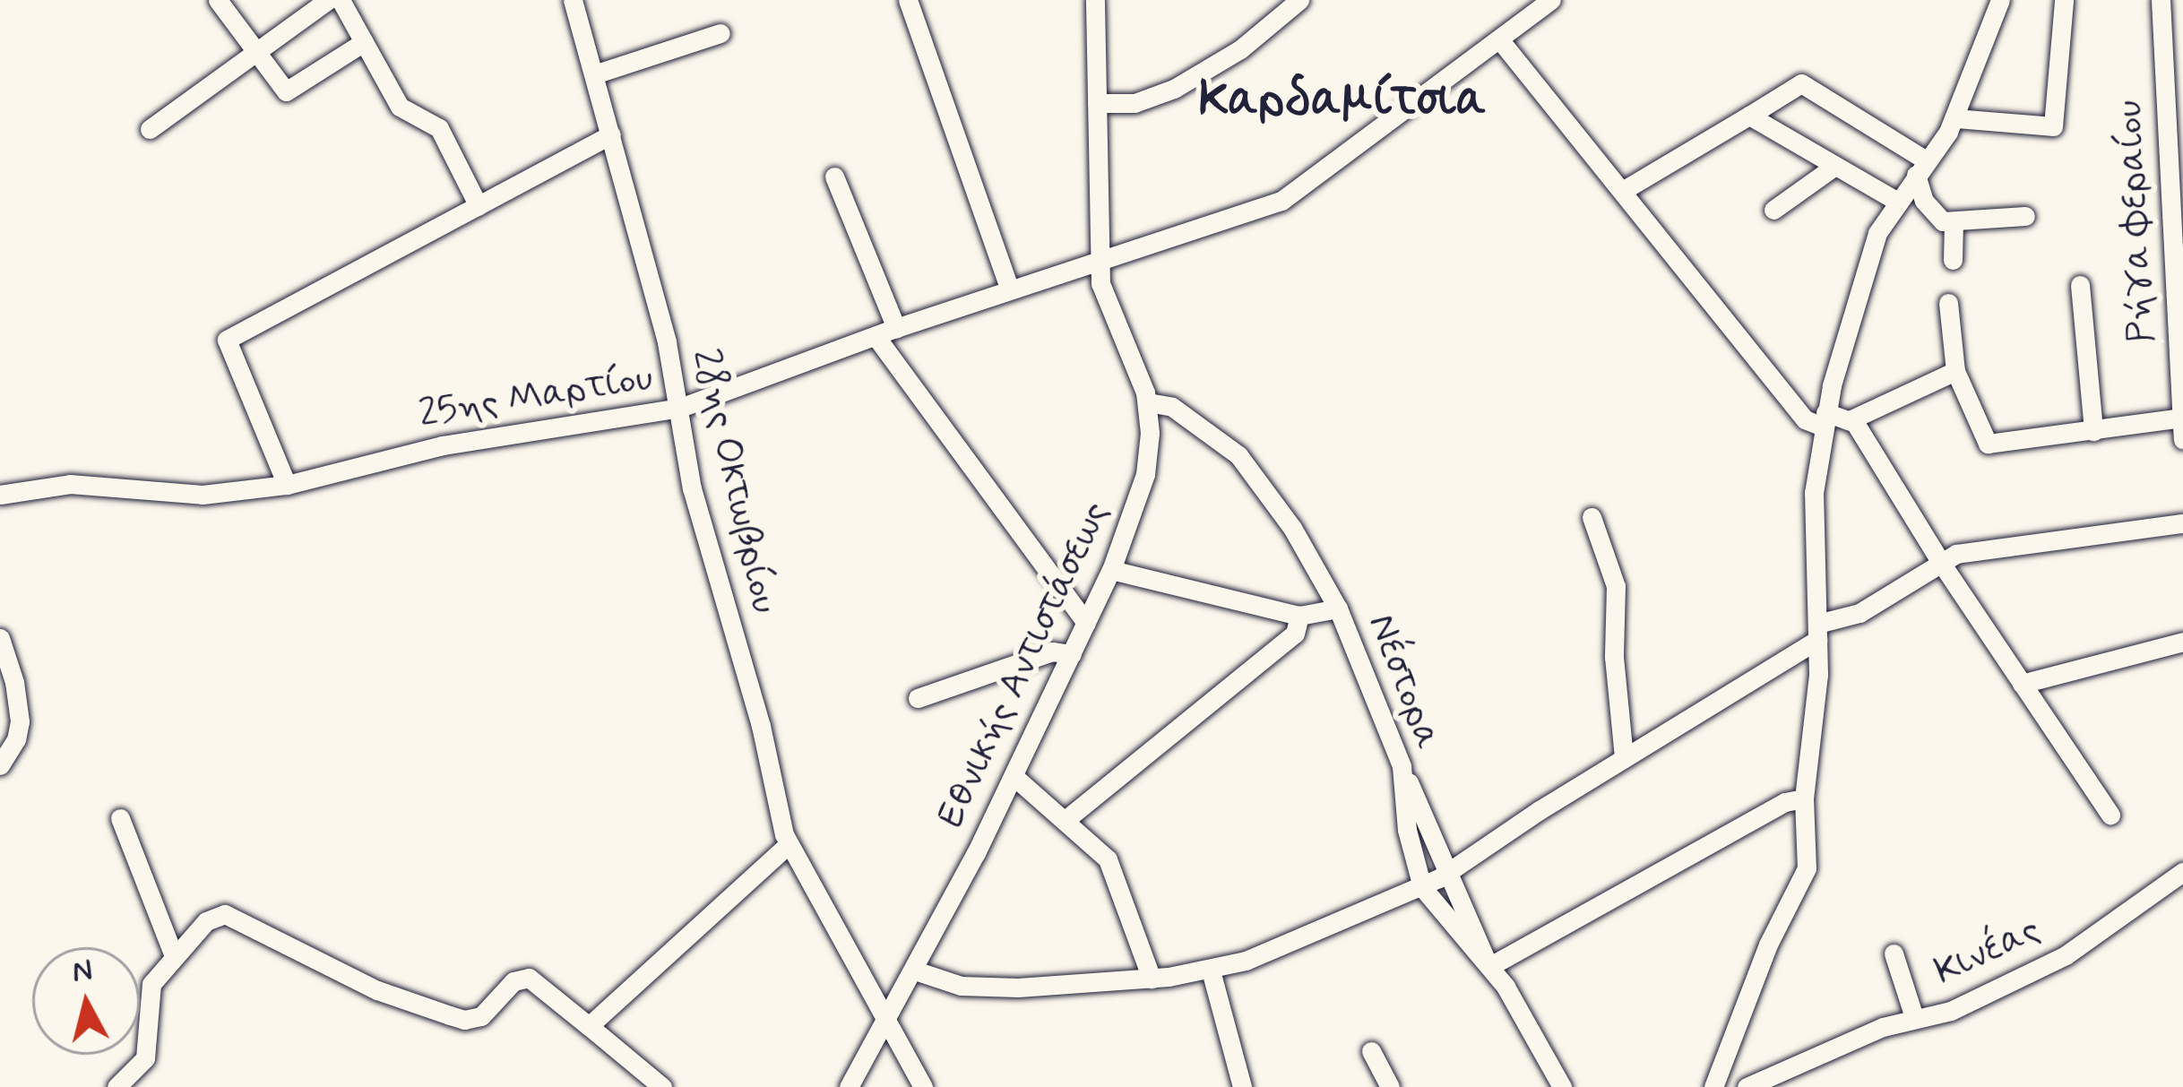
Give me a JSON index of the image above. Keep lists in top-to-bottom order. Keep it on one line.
{"streets":{"street":["Ρήγα Φεραίου","25ης Μαρτίου","28ης Οκτωβρίου","Εθνικής Αντιστάσεως","Νέστορα","Κινέας"]},"crossings":[["25ης Μαρτίου","28ης Οκτωβρίου"],["25ης Μαρτίου","Εθνικής Αντιστάσεως"],["28ης Οκτωβρίου","Εθνικής Αντιστάσεως"],["Εθνικής Αντιστάσεως","Νέστορα"]],"districts":["Καρδαμίτσια"],"north":"top"}
